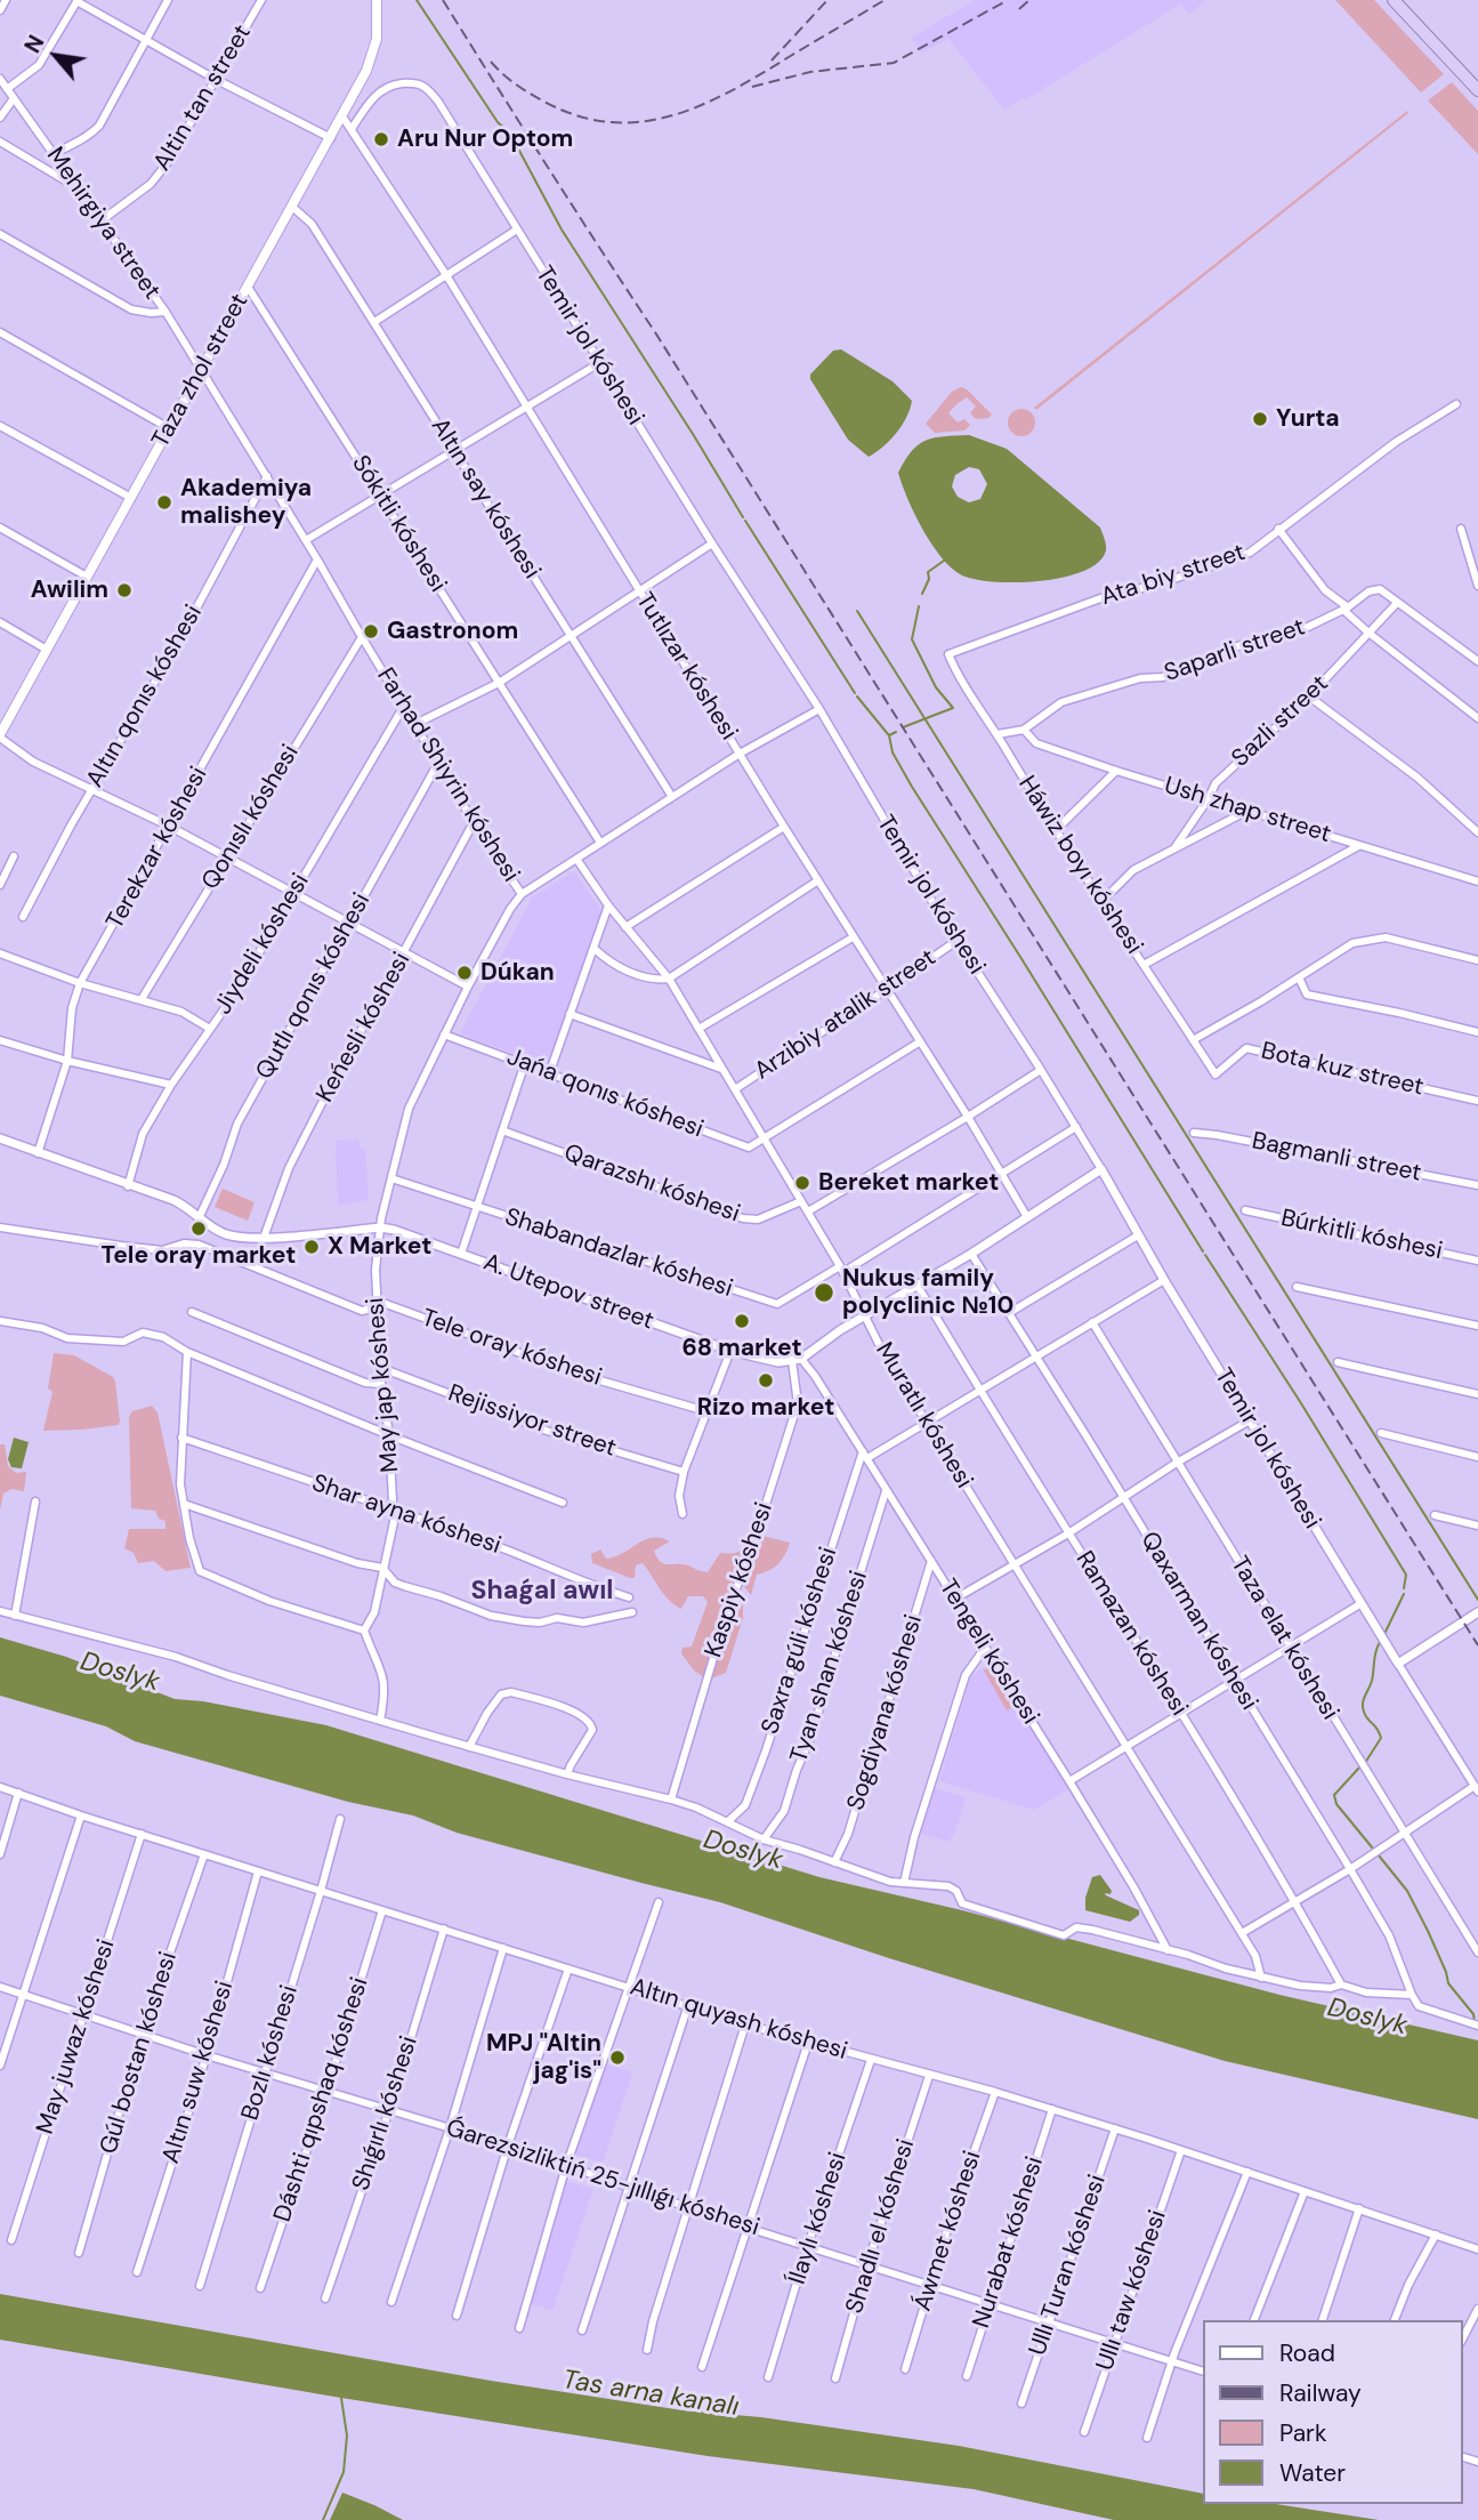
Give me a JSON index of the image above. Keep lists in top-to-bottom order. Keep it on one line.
{"streets":{"main road":["Taza zhol street"],"street":["Altin tan street","Mehirgiya street","Temir jol kóshesi","Altın say kóshesi","Sókitli kóshesi","Ata biy street","Saparli street","Tutlızar kóshesi","Altın qonıs kóshesi","Sazli street","Farhad Shiyrin kóshesi","Ush zhap street","Qonıslı kóshesi","Terekzar kóshesi","Háwiz boyı kóshesi","Jiydeli kóshesi","Qutlı qonıs kóshesi","Arzibiy atalik street","Keńesli kóshesi","Bota kuz street","Jańa qonıs kóshesi","Bagmanli street","Qarazshı kóshesi","Búrkitli kóshesi","Shabandazlar kóshesi","A. Utepov street","Tele oray kóshesi","May jap kóshesi","Muratlı kóshesi","Rejissiyor street","Shar ayna kóshesi","Kaspiy kóshesi","Qaxarman kóshesi","Ramazan kóshesi","Taza elat kóshesi","Saxra gúli kóshesi","Tengeli kóshesi","Tyan shan kóshesi","Sogdiyana kóshesi","Altın quyash kóshesi","May juwaz kóshesi","Gúl bostan kóshesi","Bozlı kóshesi","Altın suw kóshesi","Dáshti qıpshaq kóshesi","Shıǵırlı kóshesi","Ǵarezsizliktiń 25-jıllıǵı kóshesi","Ílaylı kóshesi","Shadlı el kóshesi","Áwmet kóshesi","Nurabat kóshesi","Ullı Turan kóshesi","Ullı taw kóshesi"]},"crossings":[["Altin tan street","Mehirgiya street"],["Mehirgiya street","Taza zhol street"],["Mehirgiya street","Farhad Shiyrin kóshesi"],["Temir jol kóshesi","Tutlızar kóshesi"],["Temir jol kóshesi","Arzibiy atalik street"],["Temir jol kóshesi","Shabandazlar kóshesi"],["Temir jol kóshesi","May jap kóshesi"],["Taza zhol street","Altın say kóshesi"],["Taza zhol street","Sókitli kóshesi"],["Taza zhol street","Tutlızar kóshesi"],["Taza zhol street","Farhad Shiyrin kóshesi"],["Altın say kóshesi","May jap kóshesi"],["Sókitli kóshesi","May jap kóshesi"],["Ata biy street","Háwiz boyı kóshesi"],["Saparli street","Sazli street"],["Saparli street","Ush zhap street"],["Saparli street","Háwiz boyı kóshesi"],["Tutlızar kóshesi","Arzibiy atalik street"],["Tutlızar kóshesi","Shabandazlar kóshesi"],["Tutlızar kóshesi","May jap kóshesi"],["Altın qonıs kóshesi","Farhad Shiyrin kóshesi"],["Sazli street","Ush zhap street"],["Sazli street","Háwiz boyı kóshesi"],["Farhad Shiyrin kóshesi","Qonıslı kóshesi"],["Farhad Shiyrin kóshesi","Terekzar kóshesi"],["Farhad Shiyrin kóshesi","Jiydeli kóshesi"],["Farhad Shiyrin kóshesi","Qutlı qonıs kóshesi"],["Farhad Shiyrin kóshesi","Keńesli kóshesi"],["Farhad Shiyrin kóshesi","May jap kóshesi"],["Terekzar kóshesi","A. Utepov street"],["Háwiz boyı kóshesi","Bota kuz street"],["Jiydeli kóshesi","A. Utepov street"],["Qutlı qonıs kóshesi","A. Utepov street"],["Arzibiy atalik street","Muratlı kóshesi"],["Keńesli kóshesi","A. Utepov street"],["Jańa qonıs kóshesi","May jap kóshesi"],["Jańa qonıs kóshesi","Muratlı kóshesi"],["Qarazshı kóshesi","Muratlı kóshesi"],["Shabandazlar kóshesi","May jap kóshesi"],["Shabandazlar kóshesi","Muratlı kóshesi"],["A. Utepov street","May jap kóshesi"],["A. Utepov street","Kaspiy kóshesi"],["A. Utepov street","Tengeli kóshesi"],["Tele oray kóshesi","May jap kóshesi"],["May jap kóshesi","Muratlı kóshesi"],["May jap kóshesi","Rejissiyor street"],["May jap kóshesi","Shar ayna kóshesi"],["Kaspiy kóshesi","Tengeli kóshesi"],["Saxra gúli kóshesi","Tengeli kóshesi"],["Tengeli kóshesi","Tyan shan kóshesi"],["Tengeli kóshesi","Sogdiyana kóshesi"],["Altın quyash kóshesi","May juwaz kóshesi"],["Altın quyash kóshesi","Gúl bostan kóshesi"],["Altın quyash kóshesi","Bozlı kóshesi"],["Altın quyash kóshesi","Altın suw kóshesi"],["Altın quyash kóshesi","Dáshti qıpshaq kóshesi"],["Altın quyash kóshesi","Shıǵırlı kóshesi"],["Altın quyash kóshesi","Ílaylı kóshesi"],["Altın quyash kóshesi","Shadlı el kóshesi"],["Altın quyash kóshesi","Áwmet kóshesi"],["Altın quyash kóshesi","Nurabat kóshesi"],["Altın quyash kóshesi","Ullı Turan kóshesi"],["Altın quyash kóshesi","Ullı taw kóshesi"],["May juwaz kóshesi","Ǵarezsizliktiń 25-jıllıǵı kóshesi"],["Gúl bostan kóshesi","Ǵarezsizliktiń 25-jıllıǵı kóshesi"],["Bozlı kóshesi","Ǵarezsizliktiń 25-jıllıǵı kóshesi"],["Altın suw kóshesi","Ǵarezsizliktiń 25-jıllıǵı kóshesi"],["Dáshti qıpshaq kóshesi","Ǵarezsizliktiń 25-jıllıǵı kóshesi"],["Shıǵırlı kóshesi","Ǵarezsizliktiń 25-jıllıǵı kóshesi"],["Ǵarezsizliktiń 25-jıllıǵı kóshesi","Ílaylı kóshesi"],["Ǵarezsizliktiń 25-jıllıǵı kóshesi","Shadlı el kóshesi"],["Ǵarezsizliktiń 25-jıllıǵı kóshesi","Áwmet kóshesi"],["Ǵarezsizliktiń 25-jıllıǵı kóshesi","Nurabat kóshesi"],["Ǵarezsizliktiń 25-jıllıǵı kóshesi","Ullı Turan kóshesi"],["Ǵarezsizliktiń 25-jıllıǵı kóshesi","Ullı taw kóshesi"]],"districts":["Shaǵal awıl"],"water":["Doslyk","Tas arna kanalı"],"places":["Aru Nur Optom","Yurta","Akademiya malishey","Awilim","Gastronom","Dúkan","Bereket market","Tele oray market","X Market","Nukus family polyclinic №10","68 market","Rizo market","MPJ \"Altin jag'is\""],"legend":["Road","Railway","Park","Water"],"north":"top left"}
